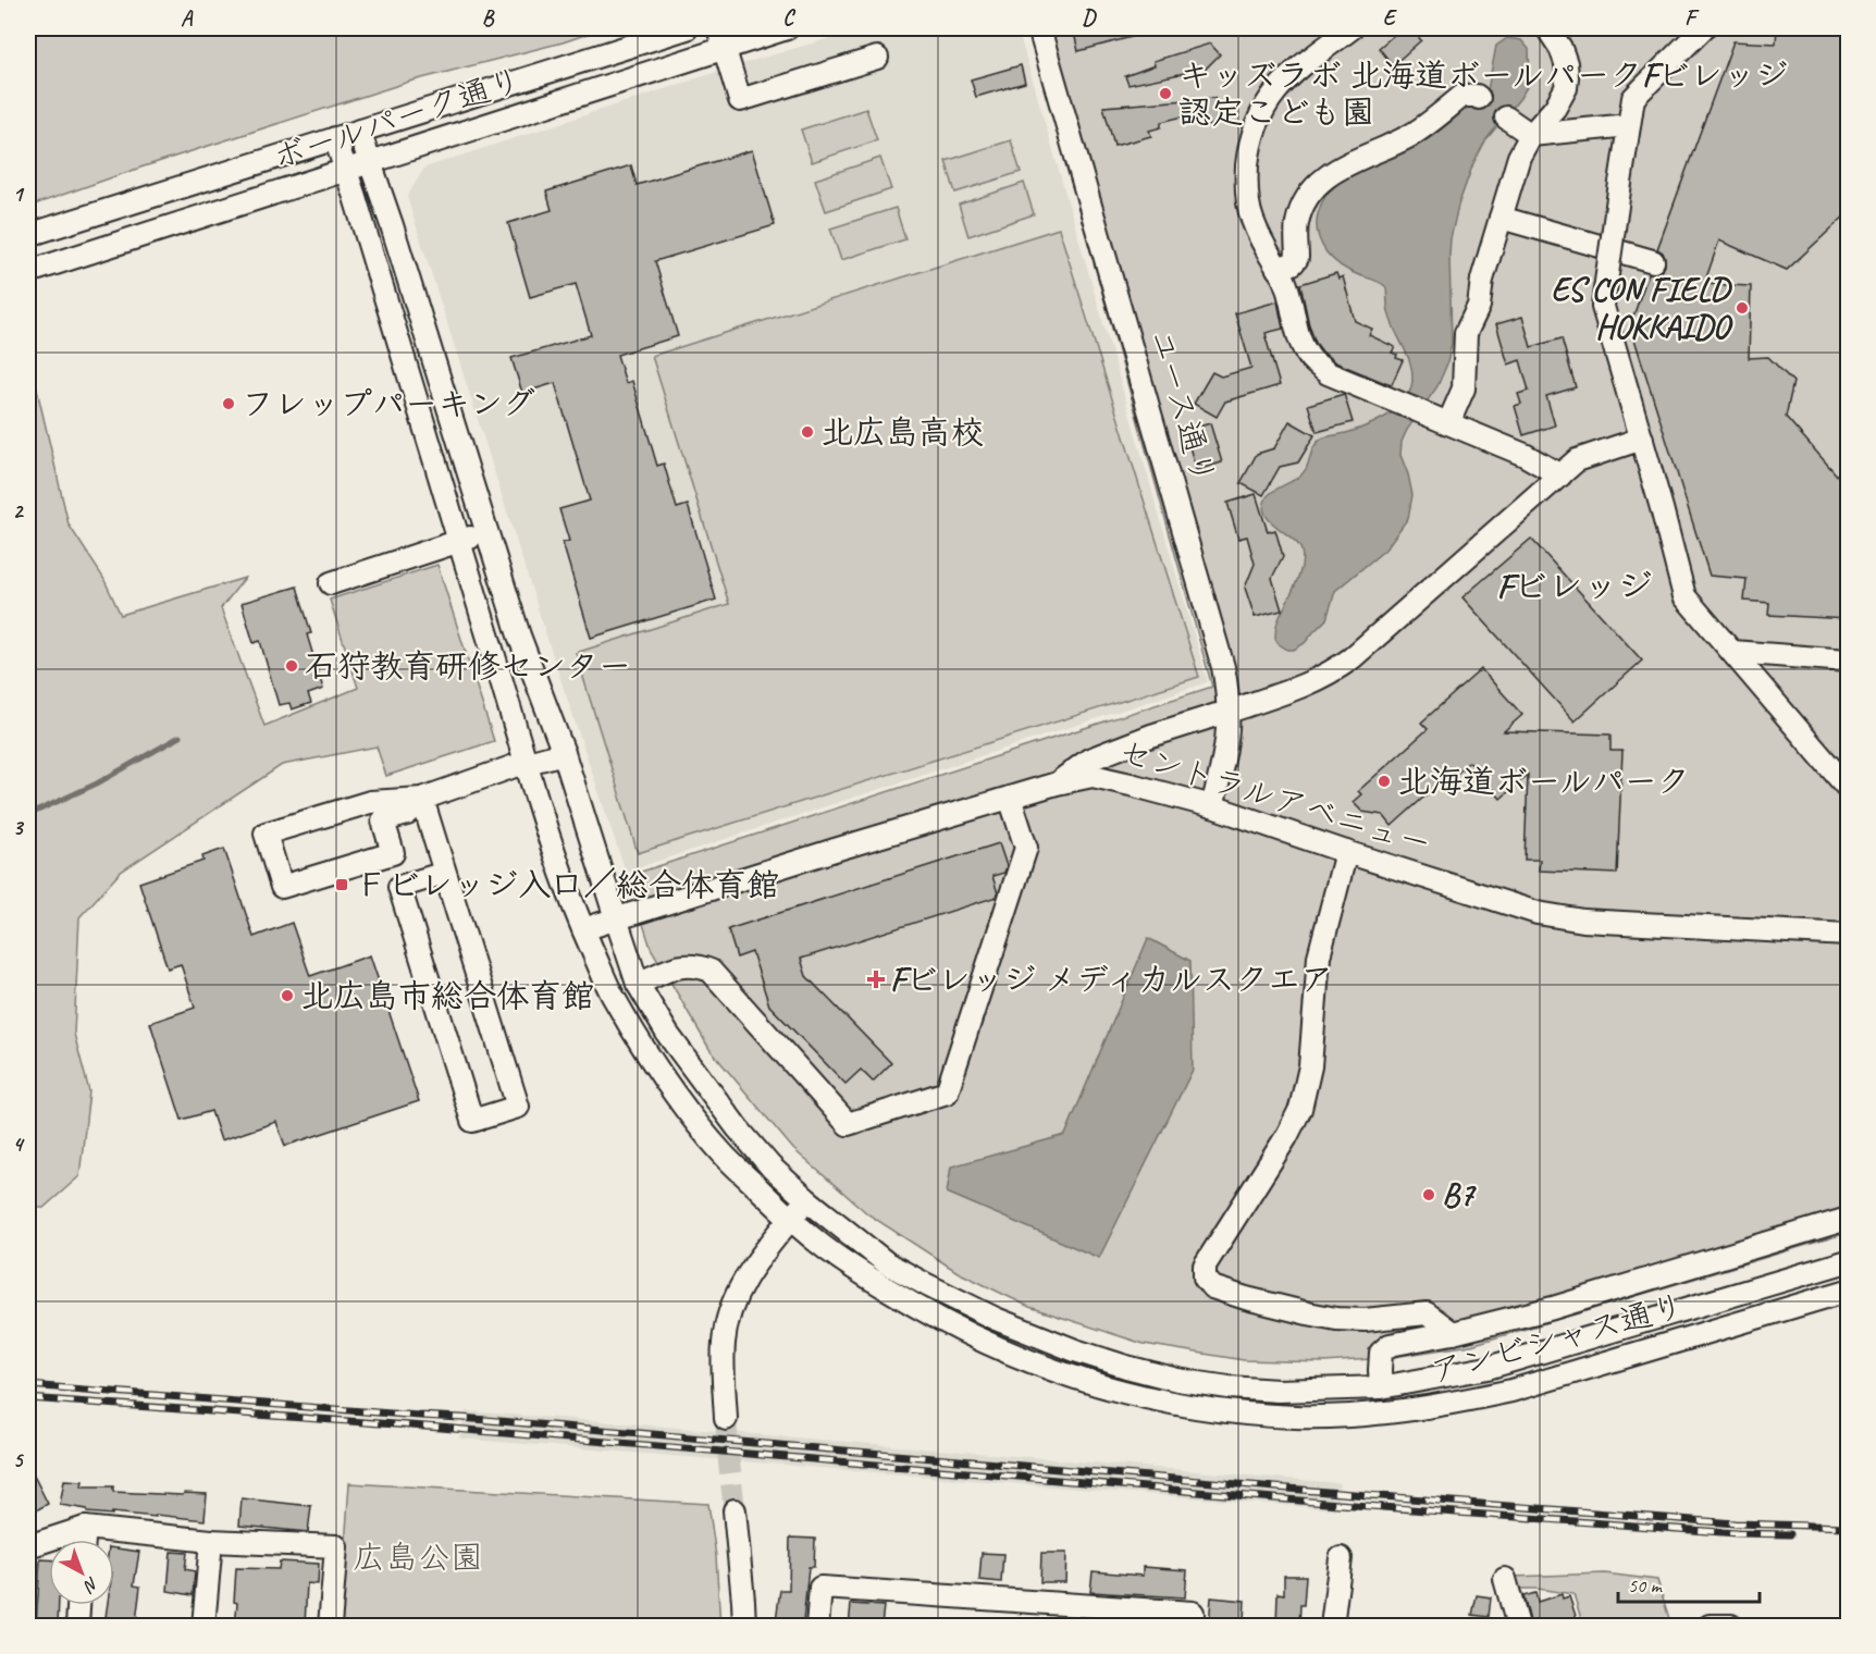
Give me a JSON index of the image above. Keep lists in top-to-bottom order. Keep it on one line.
{"streets":{"street":["ボールパーク通り","ユース通り","セントラルアベニュー","アンビシャス通り"]},"crossings":[["ボールパーク通り","アンビシャス通り"],["ユース通り","セントラルアベニュー"],["セントラルアベニュー","アンビシャス通り"]],"districts":["Fビレッジ"],"parks":["広島公園"],"places":{"other":["キッズラボ 北海道ボールパークFビレッジ 認定こども園","ES CON FIELD HOKKAIDO","フレップパーキング","北広島高校","石狩教育研修センター","北海道ボールパーク","北広島市総合体育館","B7"],"transit":["Ｆビレッジ入口／総合体育館"],"health":["Fビレッジ メディカルスクエア"]},"scale_bar":"50 m","north":"bottom right","grid":{"columns":["A","B","C","D","E","F"],"rows":["1","2","3","4","5"]}}
